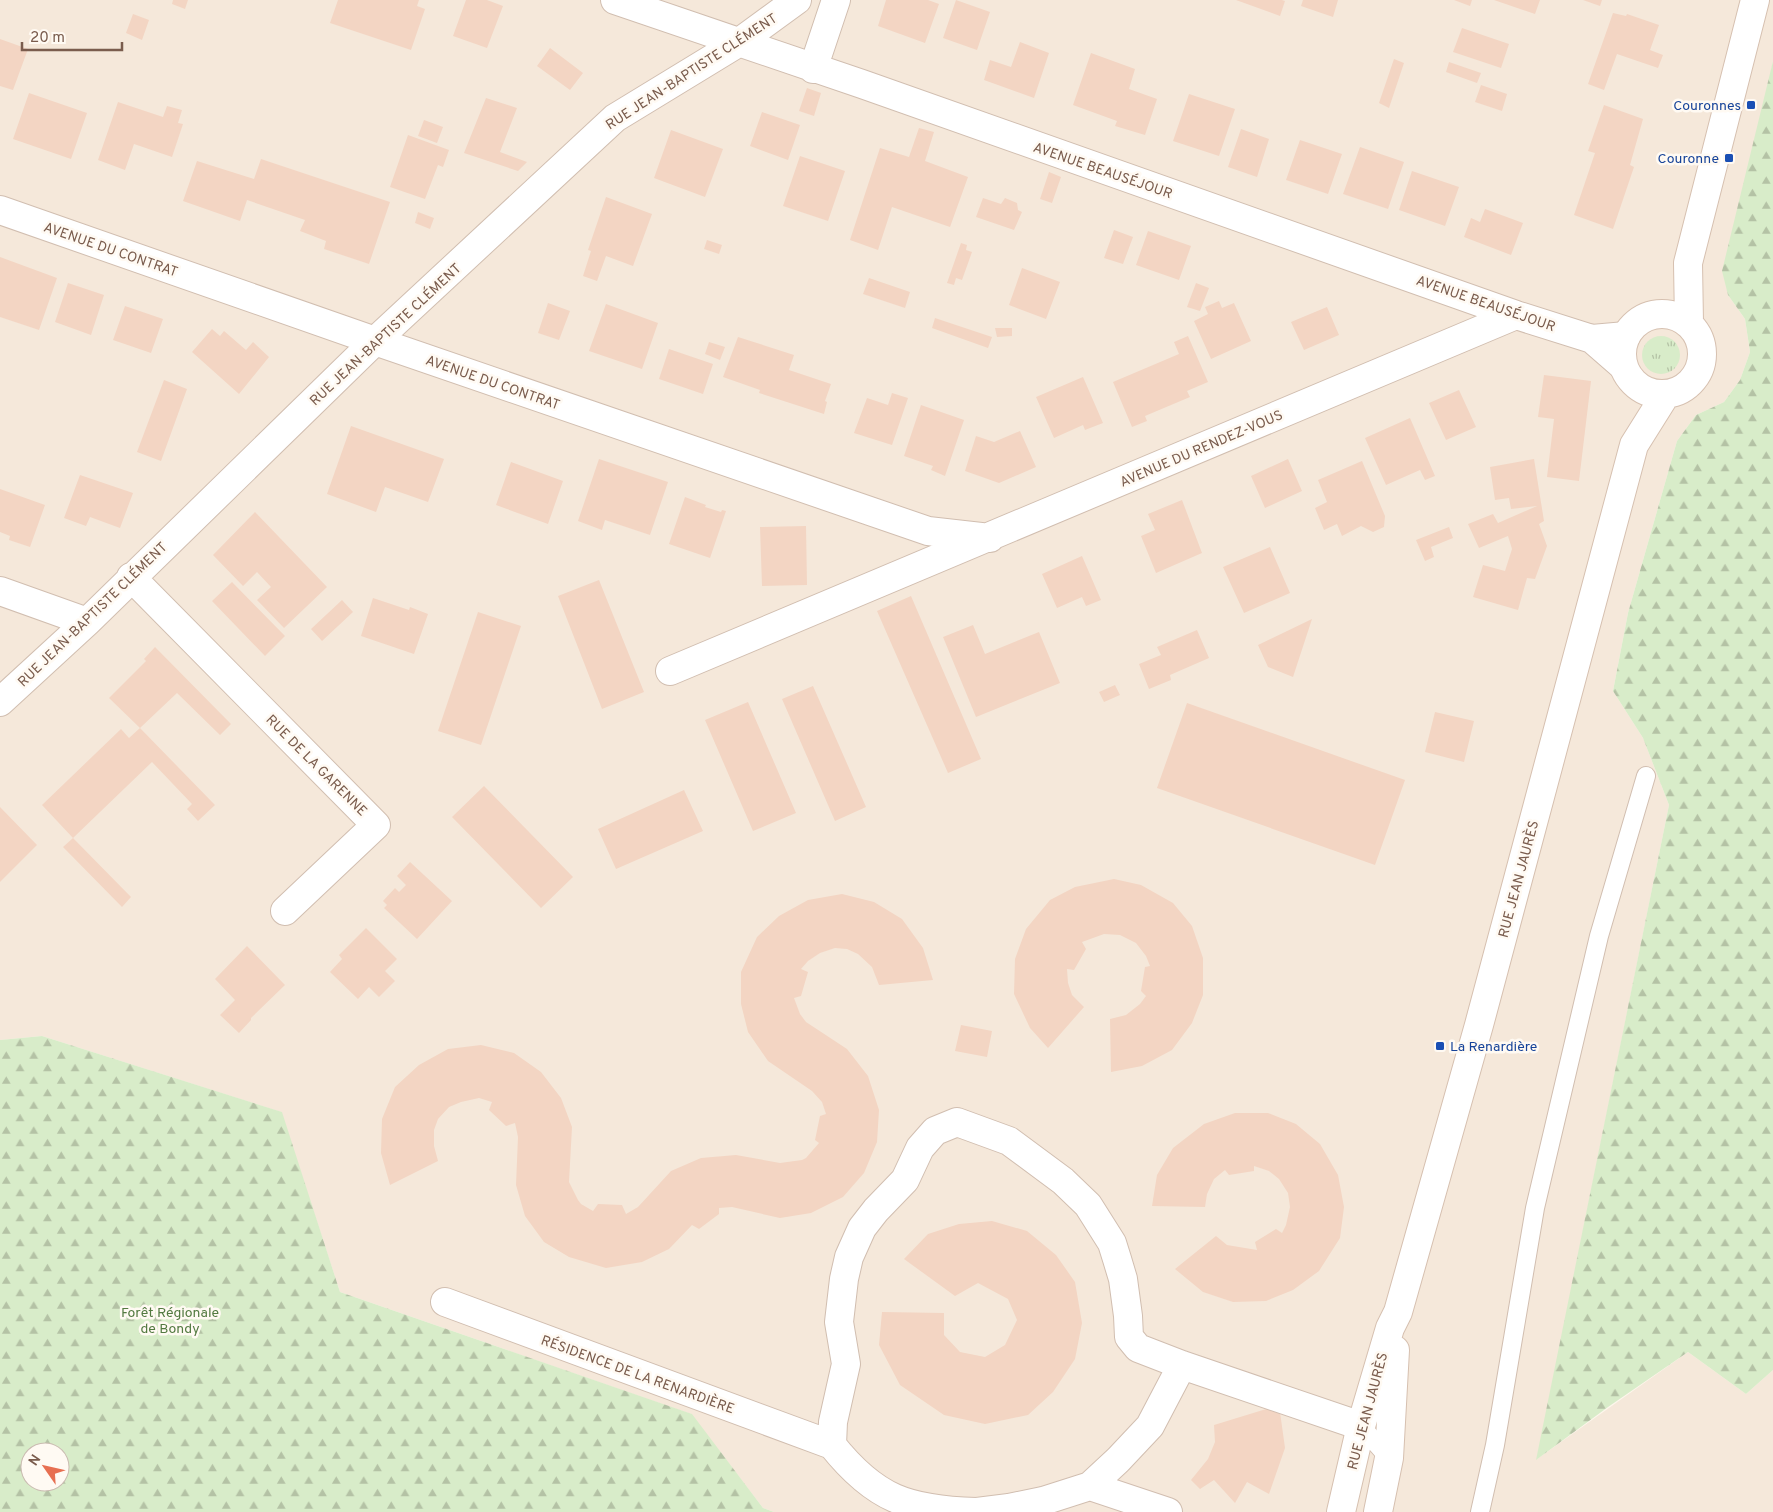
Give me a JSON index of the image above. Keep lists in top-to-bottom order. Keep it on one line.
{"streets":{"street":["RUE JEAN-BAPTISTE CLÉMENT","AVENUE BEAUSÉJOUR","AVENUE DU CONTRAT","AVENUE DU RENDEZ-VOUS","RUE DE LA GARENNE","RUE JEAN JAURÈS","RÉSIDENCE DE LA RENARDIÈRE"]},"crossings":[["RUE JEAN-BAPTISTE CLÉMENT","AVENUE BEAUSÉJOUR"],["RUE JEAN-BAPTISTE CLÉMENT","AVENUE DU CONTRAT"],["RUE JEAN-BAPTISTE CLÉMENT","RUE DE LA GARENNE"],["AVENUE BEAUSÉJOUR","AVENUE DU RENDEZ-VOUS"],["AVENUE BEAUSÉJOUR","RUE JEAN JAURÈS"],["AVENUE DU CONTRAT","AVENUE DU RENDEZ-VOUS"]],"parks":["Forêt Régionale de Bondy"],"places":{"transit":["Couronnes","Couronne","La Renardière"]},"scale_bar":"20 m","north":"top left"}
